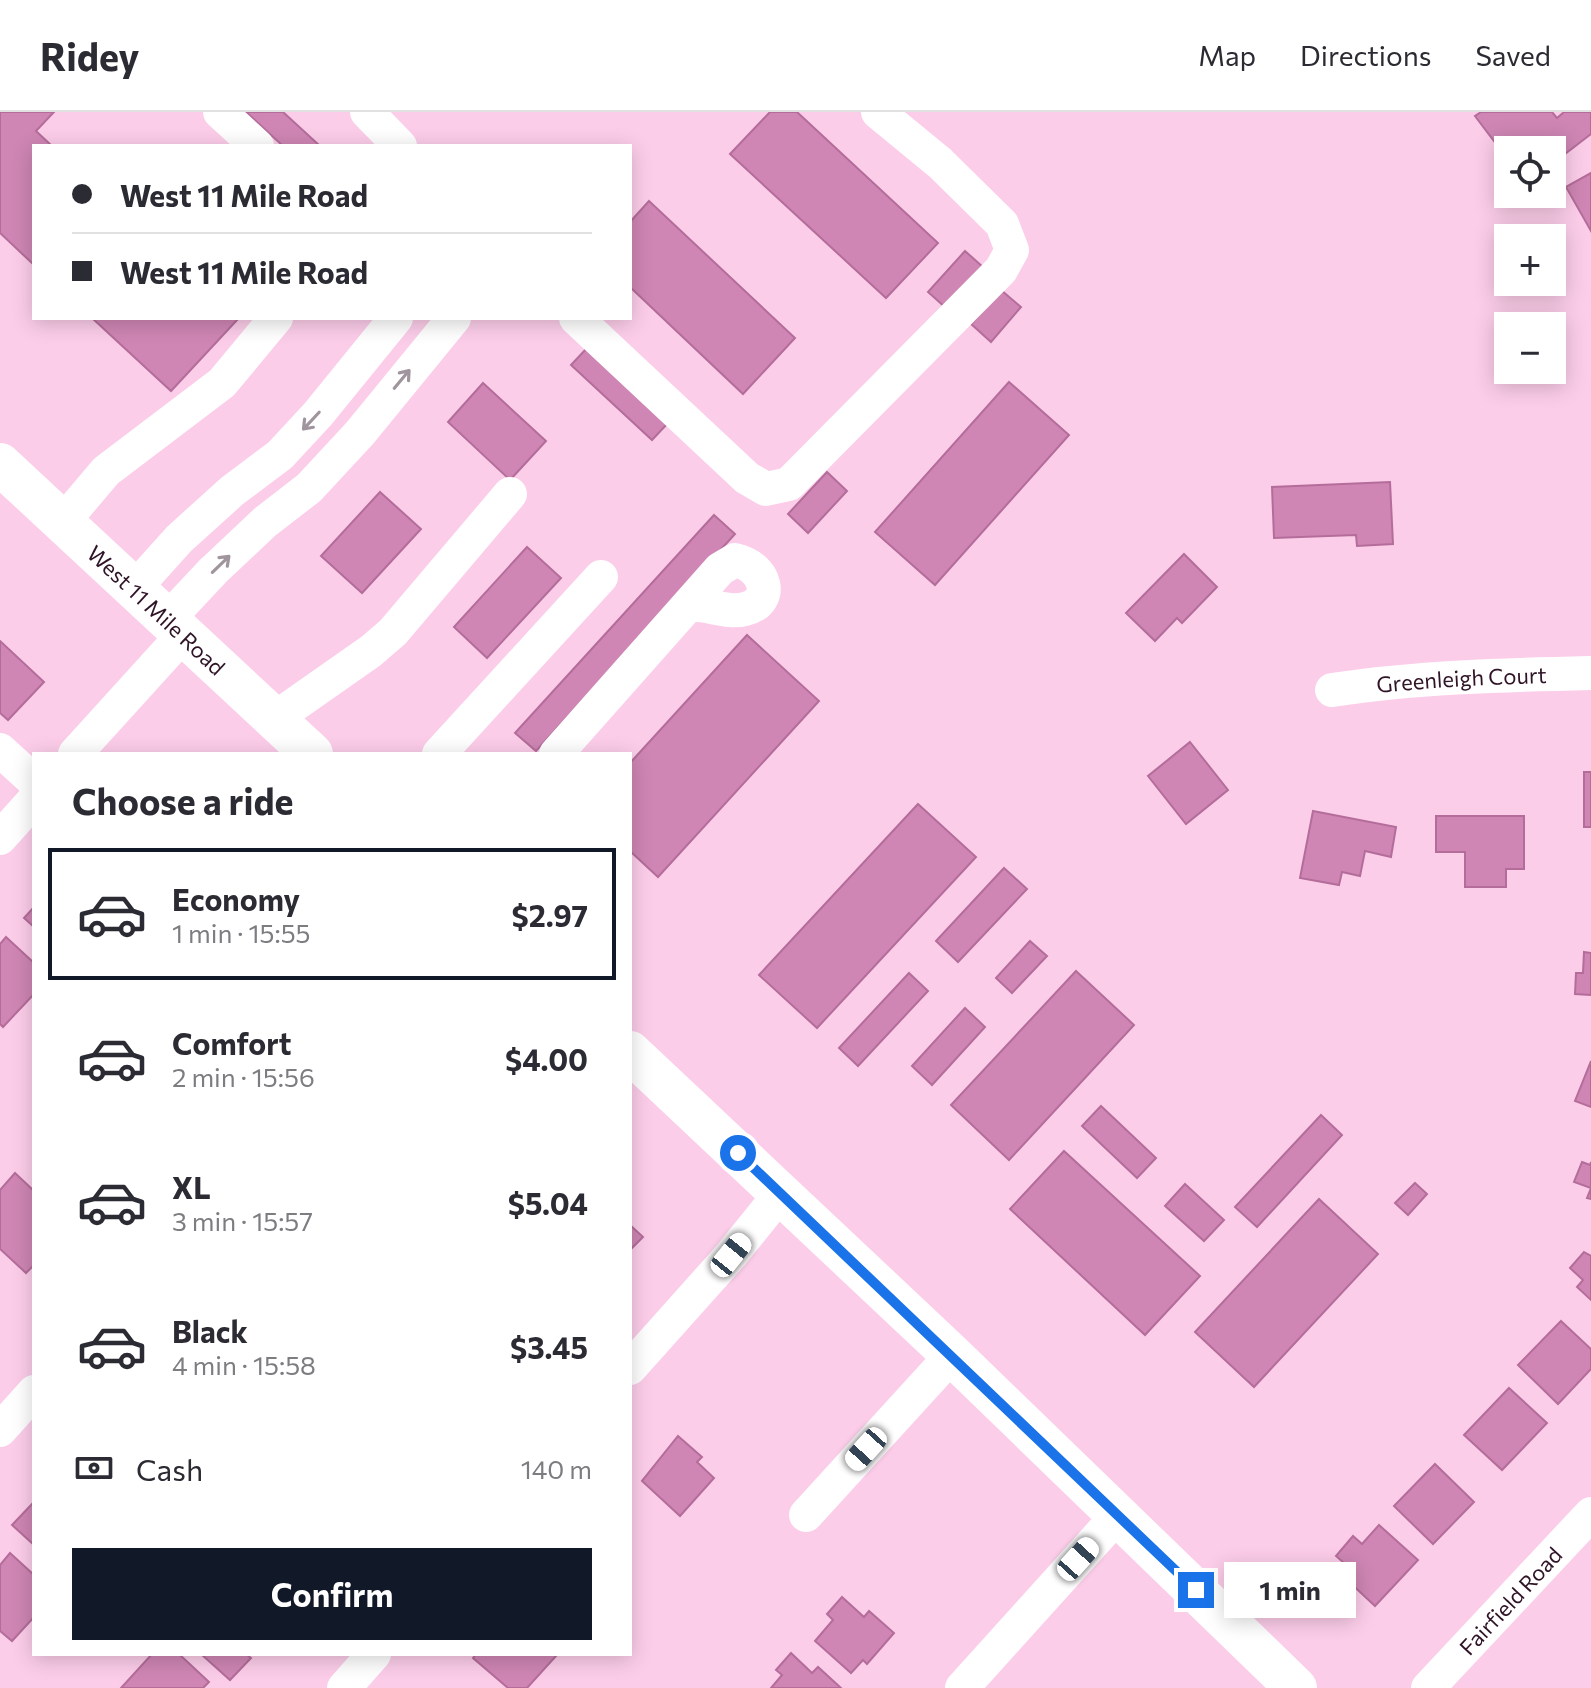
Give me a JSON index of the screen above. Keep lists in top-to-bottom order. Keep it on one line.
{"streets":{"main road":["West 11 Mile Road"],"street":["Greenleigh Court","Fairfield Road"]},"page":{"header":"Ridey","nav":["Map","Directions","Saved"],"map_buttons":["+","−"],"banner":["West 11 Mile Road","West 11 Mile Road"],"heading":"Choose a ride","list":[{"name":"Economy","note":"1 min · 15:55","value":"$2.97"},{"name":"Comfort","note":"2 min · 15:56","value":"$4.00"},{"name":"XL","note":"3 min · 15:57","value":"$5.04"},{"name":"Black","note":"4 min · 15:58","value":"$3.45"}],"pay":["Cash","140 m"],"buttons":"Confirm","bubble":"1 min"}}
